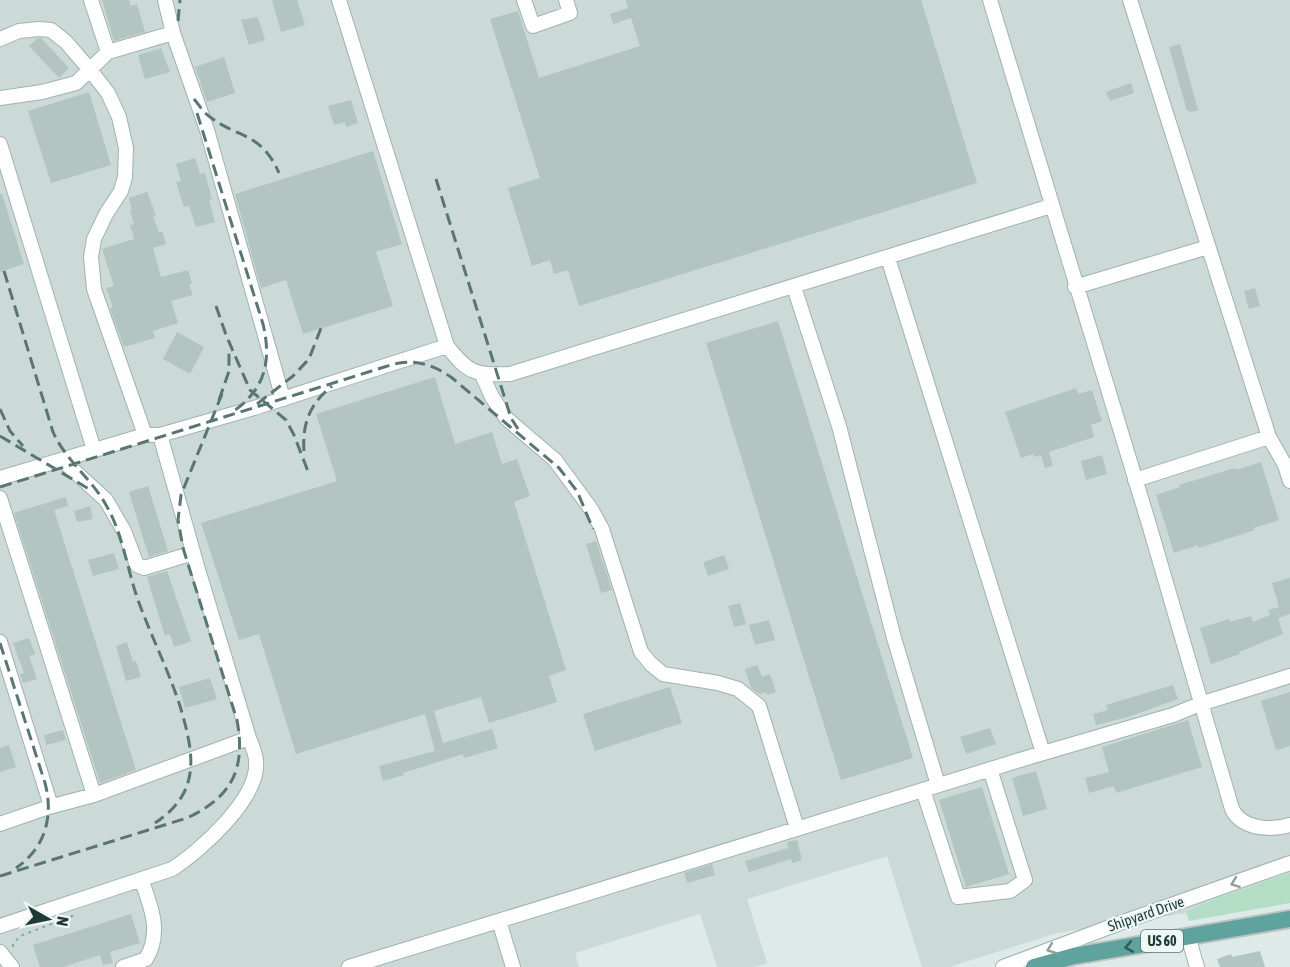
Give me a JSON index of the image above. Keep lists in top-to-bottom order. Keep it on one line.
{"streets":{"main road":["US 60"],"street":["Shipyard Drive"]},"one_way":["Shipyard Drive"],"north":"right"}
